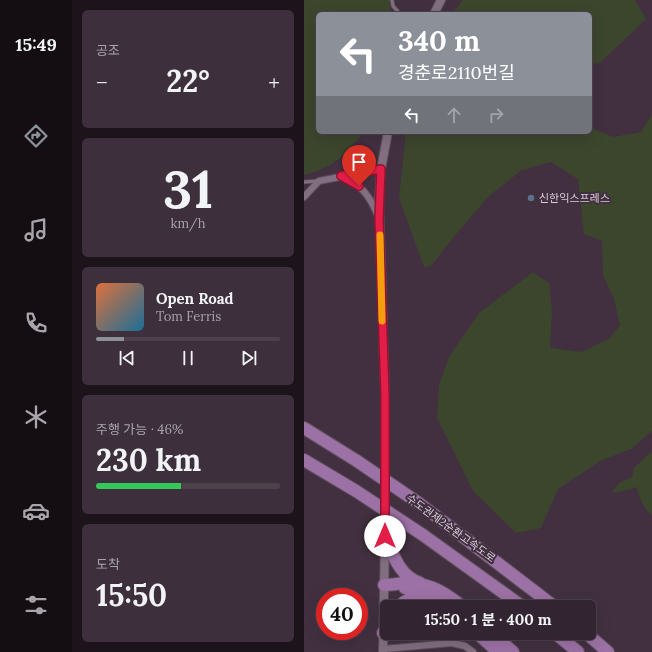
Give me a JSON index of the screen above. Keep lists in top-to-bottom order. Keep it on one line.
{"streets":{"highway":["수도권제2순환고속도로"]},"places":["신한익스프레스"],"page":{"tabs":"15:49","tile":["공조",["31","km/h"],["주행 가능 · 46%","230 km"],["도착","15:50"]],"turn":["340 m","경춘로2110번길"],"heat":["−","22°","+"],"song":["Open Road","Tom Ferris"],"limit":"40","trip":"15:50 · 1 분 · 400 m"}}
